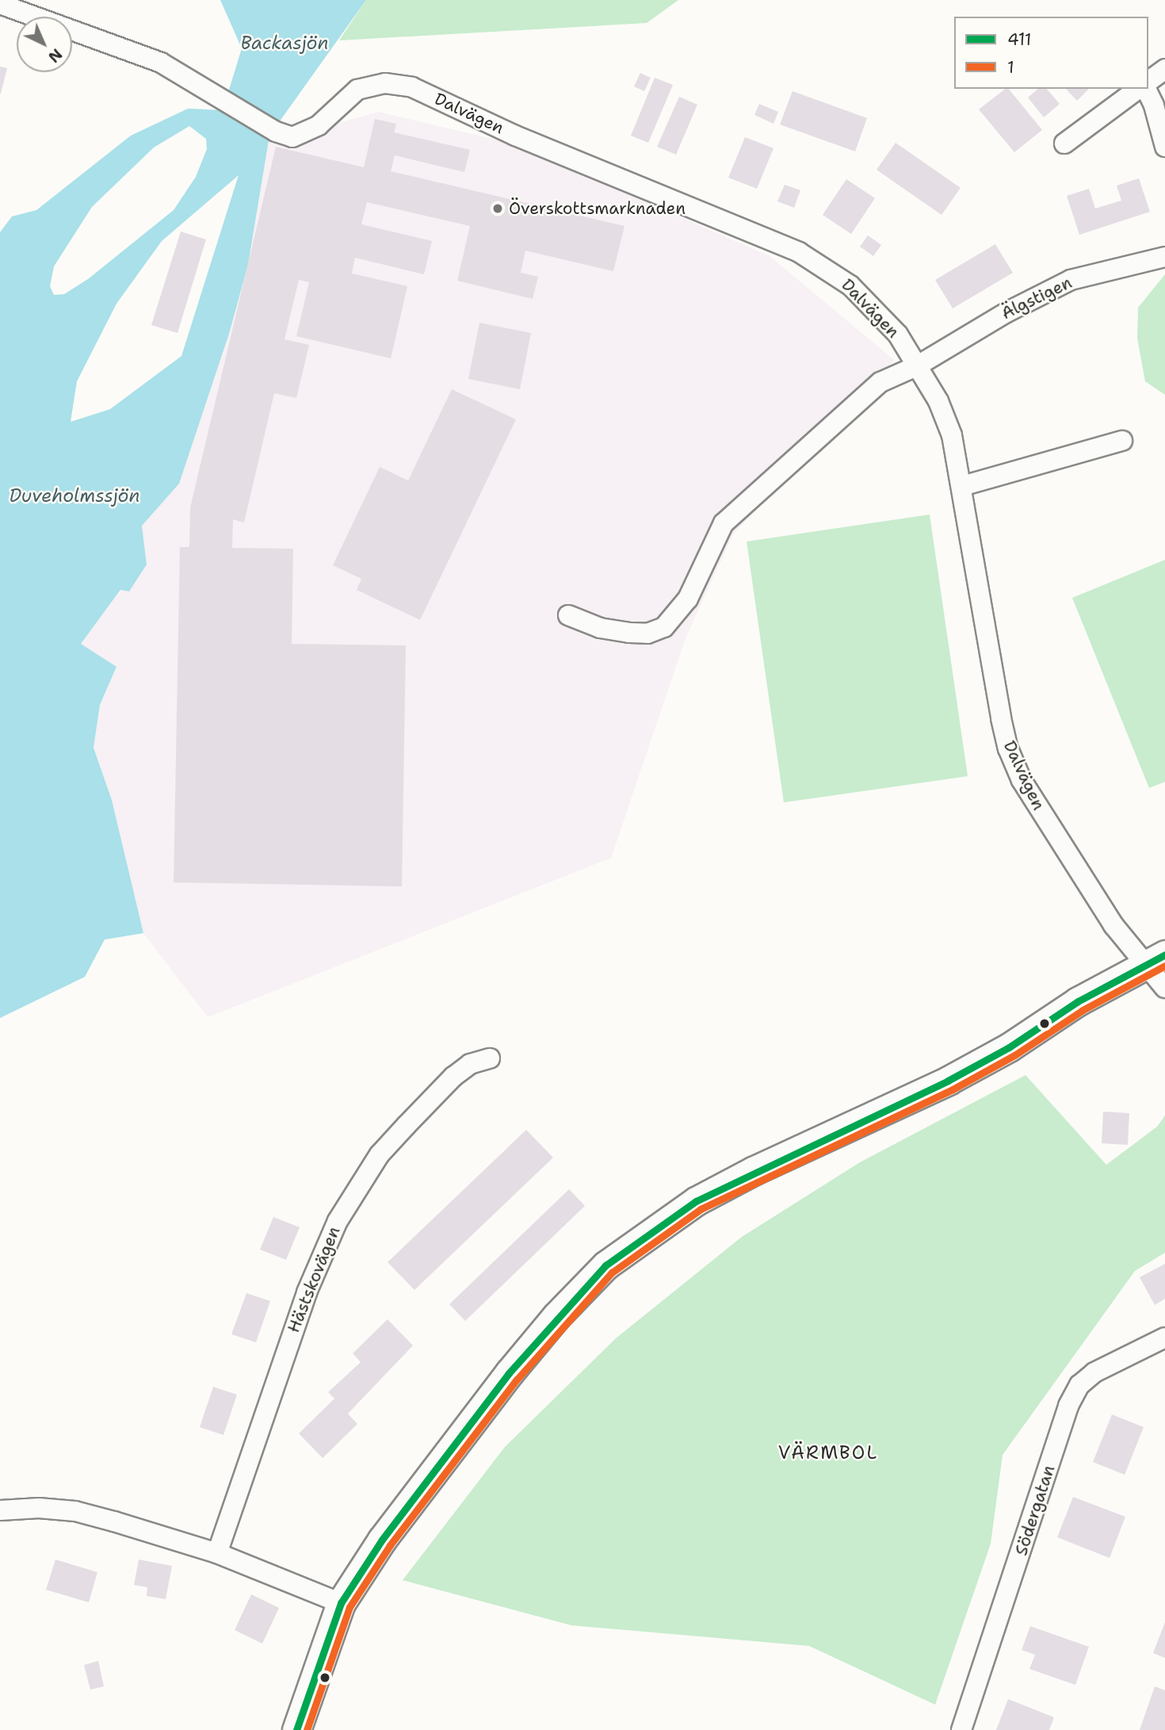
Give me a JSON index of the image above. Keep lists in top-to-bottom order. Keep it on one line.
{"streets":{"street":["Dalvägen","Älgstigen","Hästskovägen","Södergatan"]},"crossings":[["Dalvägen","Älgstigen"]],"districts":["VÄRMBOL"],"water":["Backasjön","Duveholmssjön"],"places":["Överskottsmarknaden"],"lines":["transit line 411","transit line 1"],"legend":["411","1"],"north":"bottom right"}
